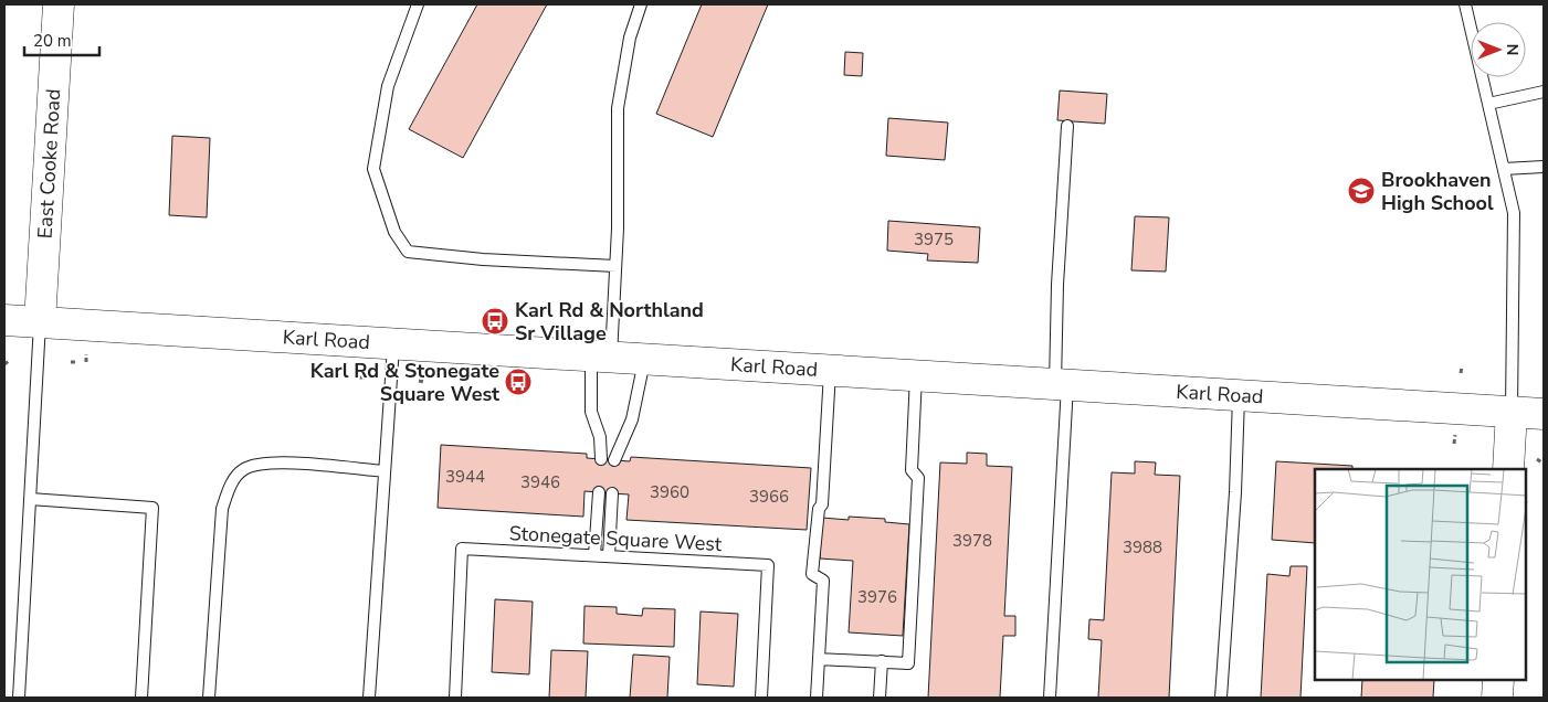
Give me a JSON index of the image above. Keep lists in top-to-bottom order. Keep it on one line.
{"streets":{"main road":["East Cooke Road","Karl Road"],"lane":["Stonegate Square West"]},"crossings":[["East Cooke Road","Karl Road"]],"places":{"school or university":["Brookhaven High School"],"bus stop":["Karl Rd & Northland Sr Village","Karl Rd & Stonegate Square West"]},"house_numbers":["3975","3944","3946","3960","3966","3978","3988","3976"],"scale_bar":"20 m","north":"right"}
